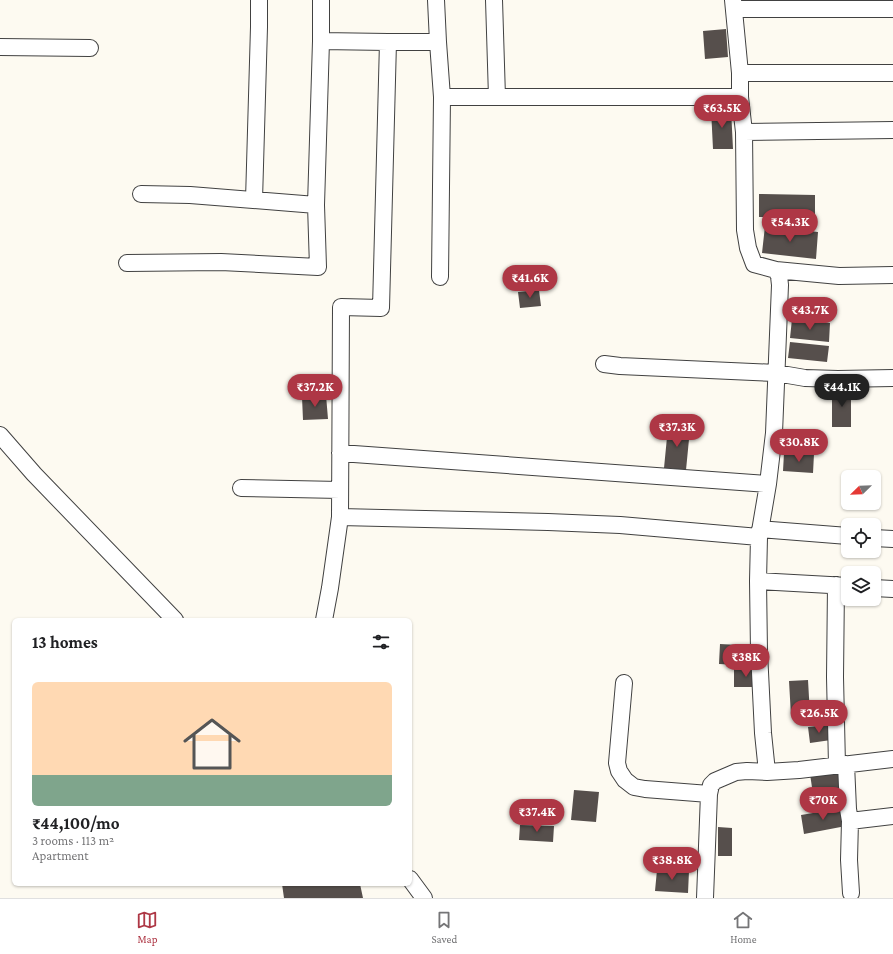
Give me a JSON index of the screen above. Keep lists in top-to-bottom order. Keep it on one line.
{"north":"bottom left","page":{"price":["₹63.5K","₹54.3K","₹41.6K","₹43.7K","₹37.2K","₹44.1K","₹37.3K","₹30.8K","₹38K","₹26.5K","₹70K","₹37.4K","₹38.8K"],"heading":"13 homes","list":[{"name":"₹44,100/mo","note":"3 rooms · 113 m² · Apartment"}],"tabs":["Map","Saved","Home"]}}
